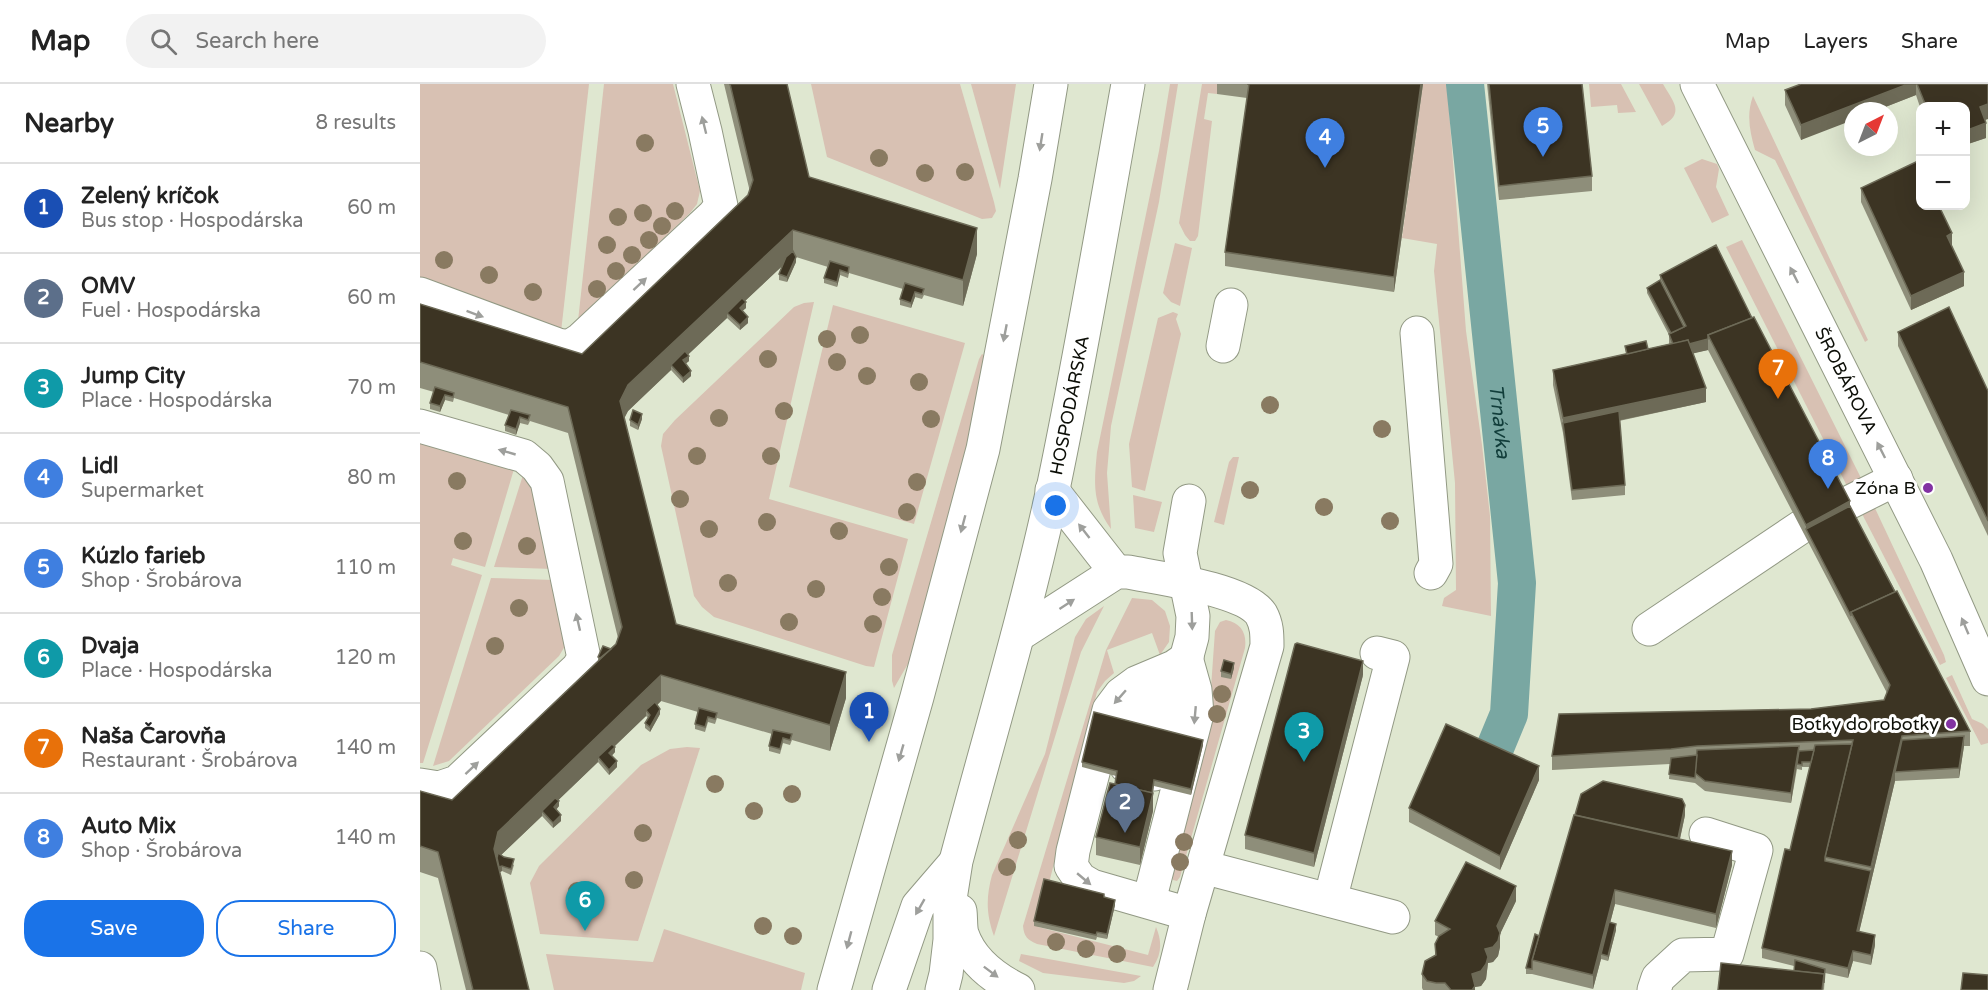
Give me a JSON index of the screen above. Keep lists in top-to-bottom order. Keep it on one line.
{"streets":{"street":["ŠROBÁROVA","HOSPODÁRSKA"]},"one_way":["ŠROBÁROVA"],"water":["Trnávka"],"places":["Zóna B","Botky do robotky"],"north":"top right","page":{"header":"Map","search":"Search here","nav":["Map","Layers","Share"],"heading":["Nearby","8 results"],"map_buttons":["+","−"],"pins":["5","4","7","8","1","3","2","6"],"list":[{"mark":"1","name":"Zelený kríčok","note":"Bus stop · Hospodárska","value":"60 m"},{"mark":"2","name":"OMV","note":"Fuel · Hospodárska","value":"60 m"},{"mark":"3","name":"Jump City","note":"Place · Hospodárska","value":"70 m"},{"mark":"4","name":"Lidl","note":"Supermarket","value":"80 m"},{"mark":"5","name":"Kúzlo farieb","note":"Shop · Šrobárova","value":"110 m"},{"mark":"6","name":"Dvaja","note":"Place · Hospodárska","value":"120 m"},{"mark":"7","name":"Naša Čarovňa","note":"Restaurant · Šrobárova","value":"140 m"},{"mark":"8","name":"Auto Mix","note":"Shop · Šrobárova","value":"140 m"}],"buttons":["Save","Share"]}}
